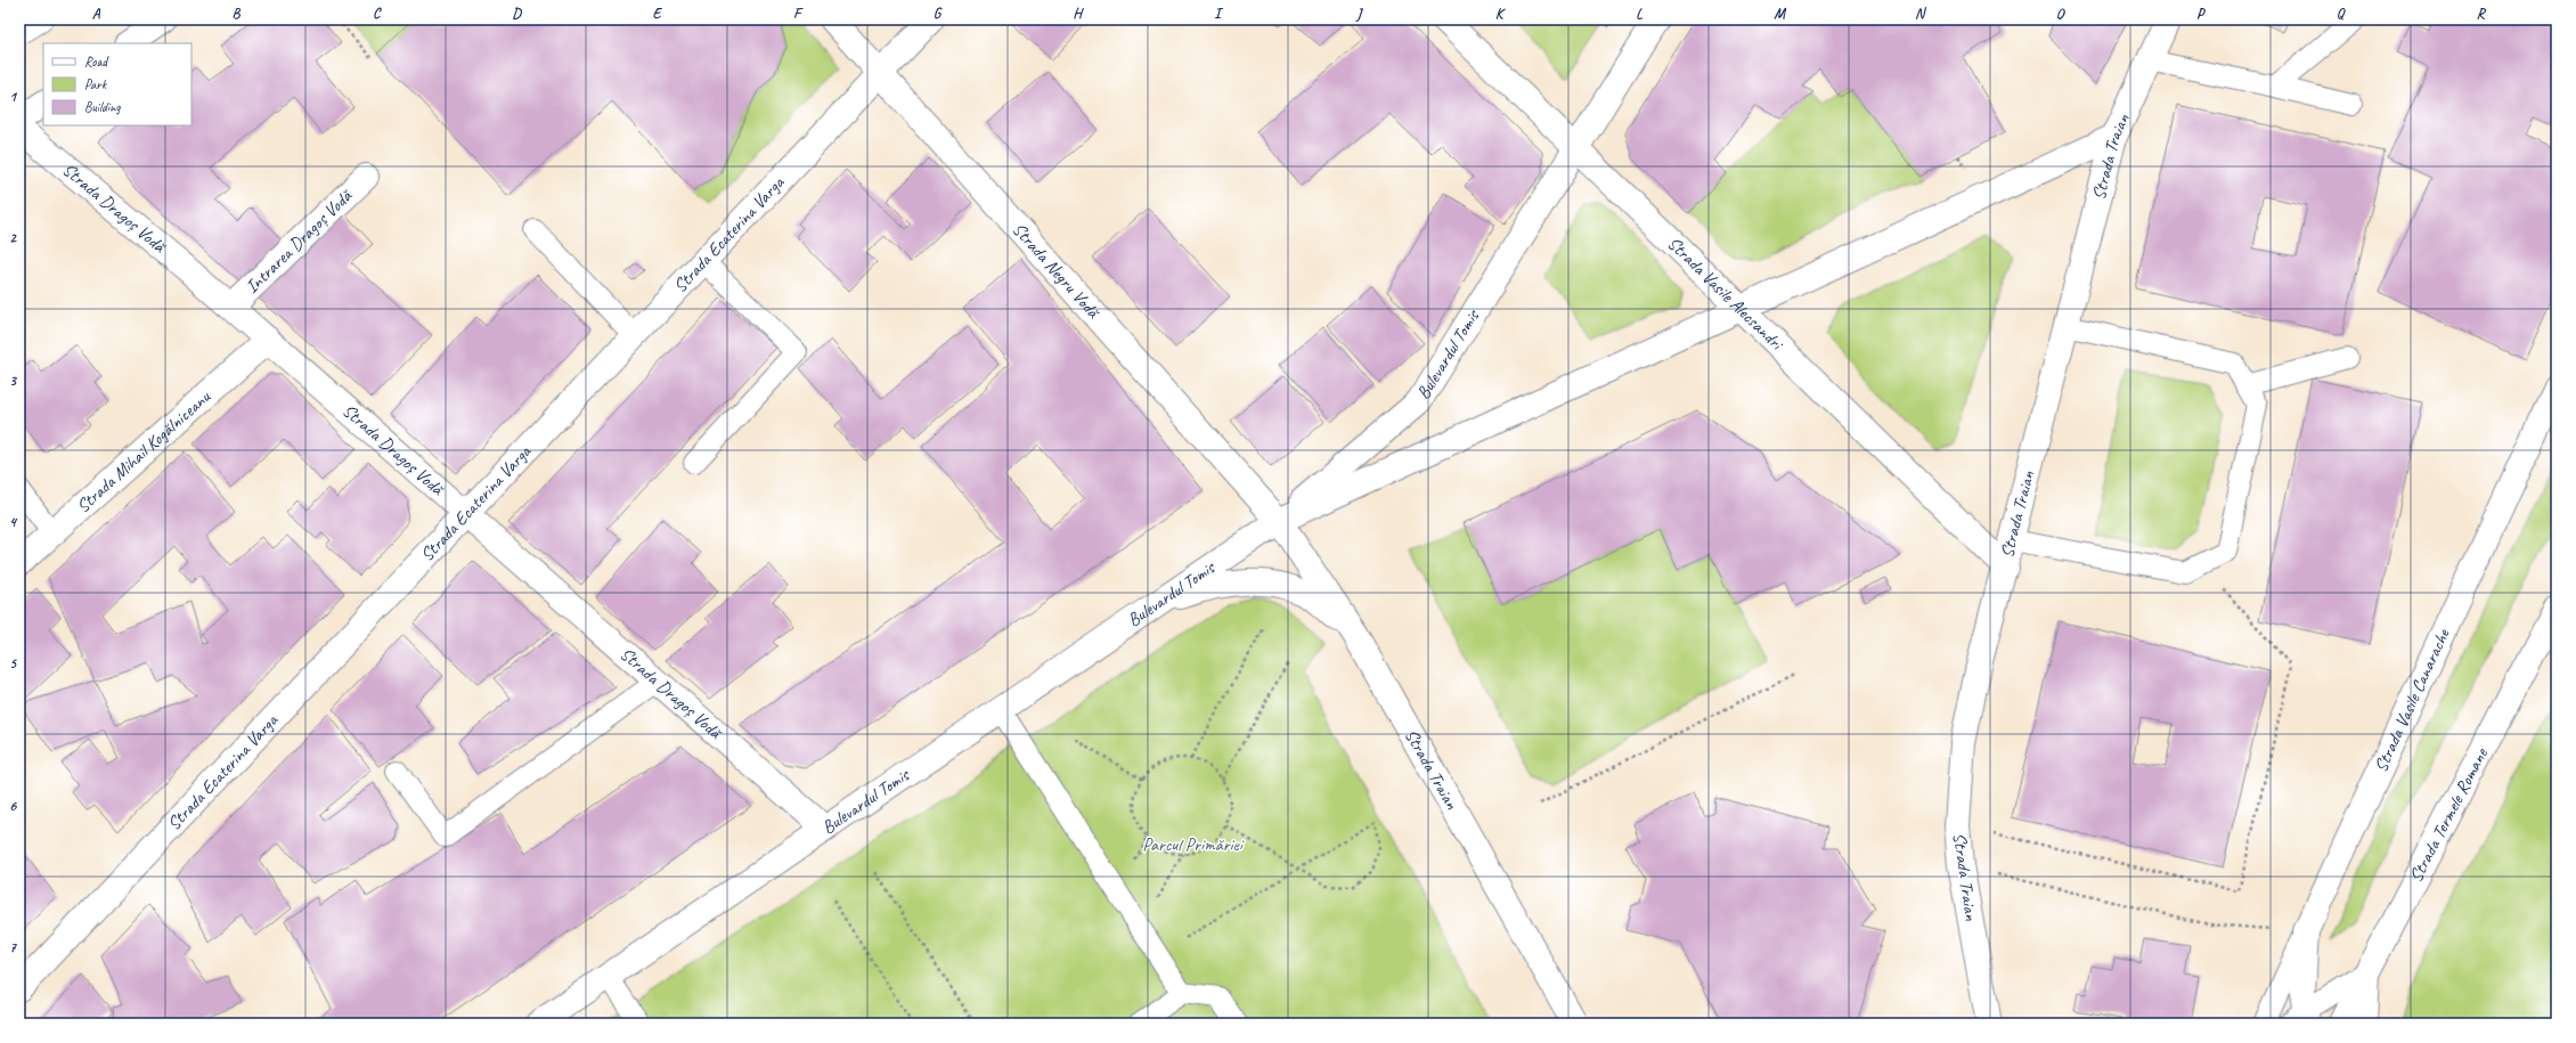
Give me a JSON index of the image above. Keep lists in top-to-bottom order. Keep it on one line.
{"streets":{"street":["Strada Traian","Strada Dragoș Vodă","Strada Ecaterina Varga","Intrarea Dragoș Vodă","Strada Negru Vodă","Strada Vasile Alecsandri","Bulevardul Tomis","Strada Mihail Kogălniceanu","Strada Vasile Canarache","Strada Termele Romane"]},"crossings":[["Strada Traian","Strada Negru Vodă"],["Strada Traian","Strada Vasile Alecsandri"],["Strada Traian","Bulevardul Tomis"],["Strada Dragoș Vodă","Strada Ecaterina Varga"],["Strada Dragoș Vodă","Intrarea Dragoș Vodă"],["Strada Dragoș Vodă","Bulevardul Tomis"],["Strada Dragoș Vodă","Strada Mihail Kogălniceanu"],["Strada Ecaterina Varga","Strada Negru Vodă"],["Strada Negru Vodă","Bulevardul Tomis"],["Strada Vasile Alecsandri","Bulevardul Tomis"]],"parks":["Parcul Primăriei"],"legend":["Road","Park","Building"],"grid":{"columns":["A","B","C","D","E","F","G","H","I","J","K","L","M","N","O","P","Q","R"],"rows":["1","2","3","4","5","6","7"]}}
